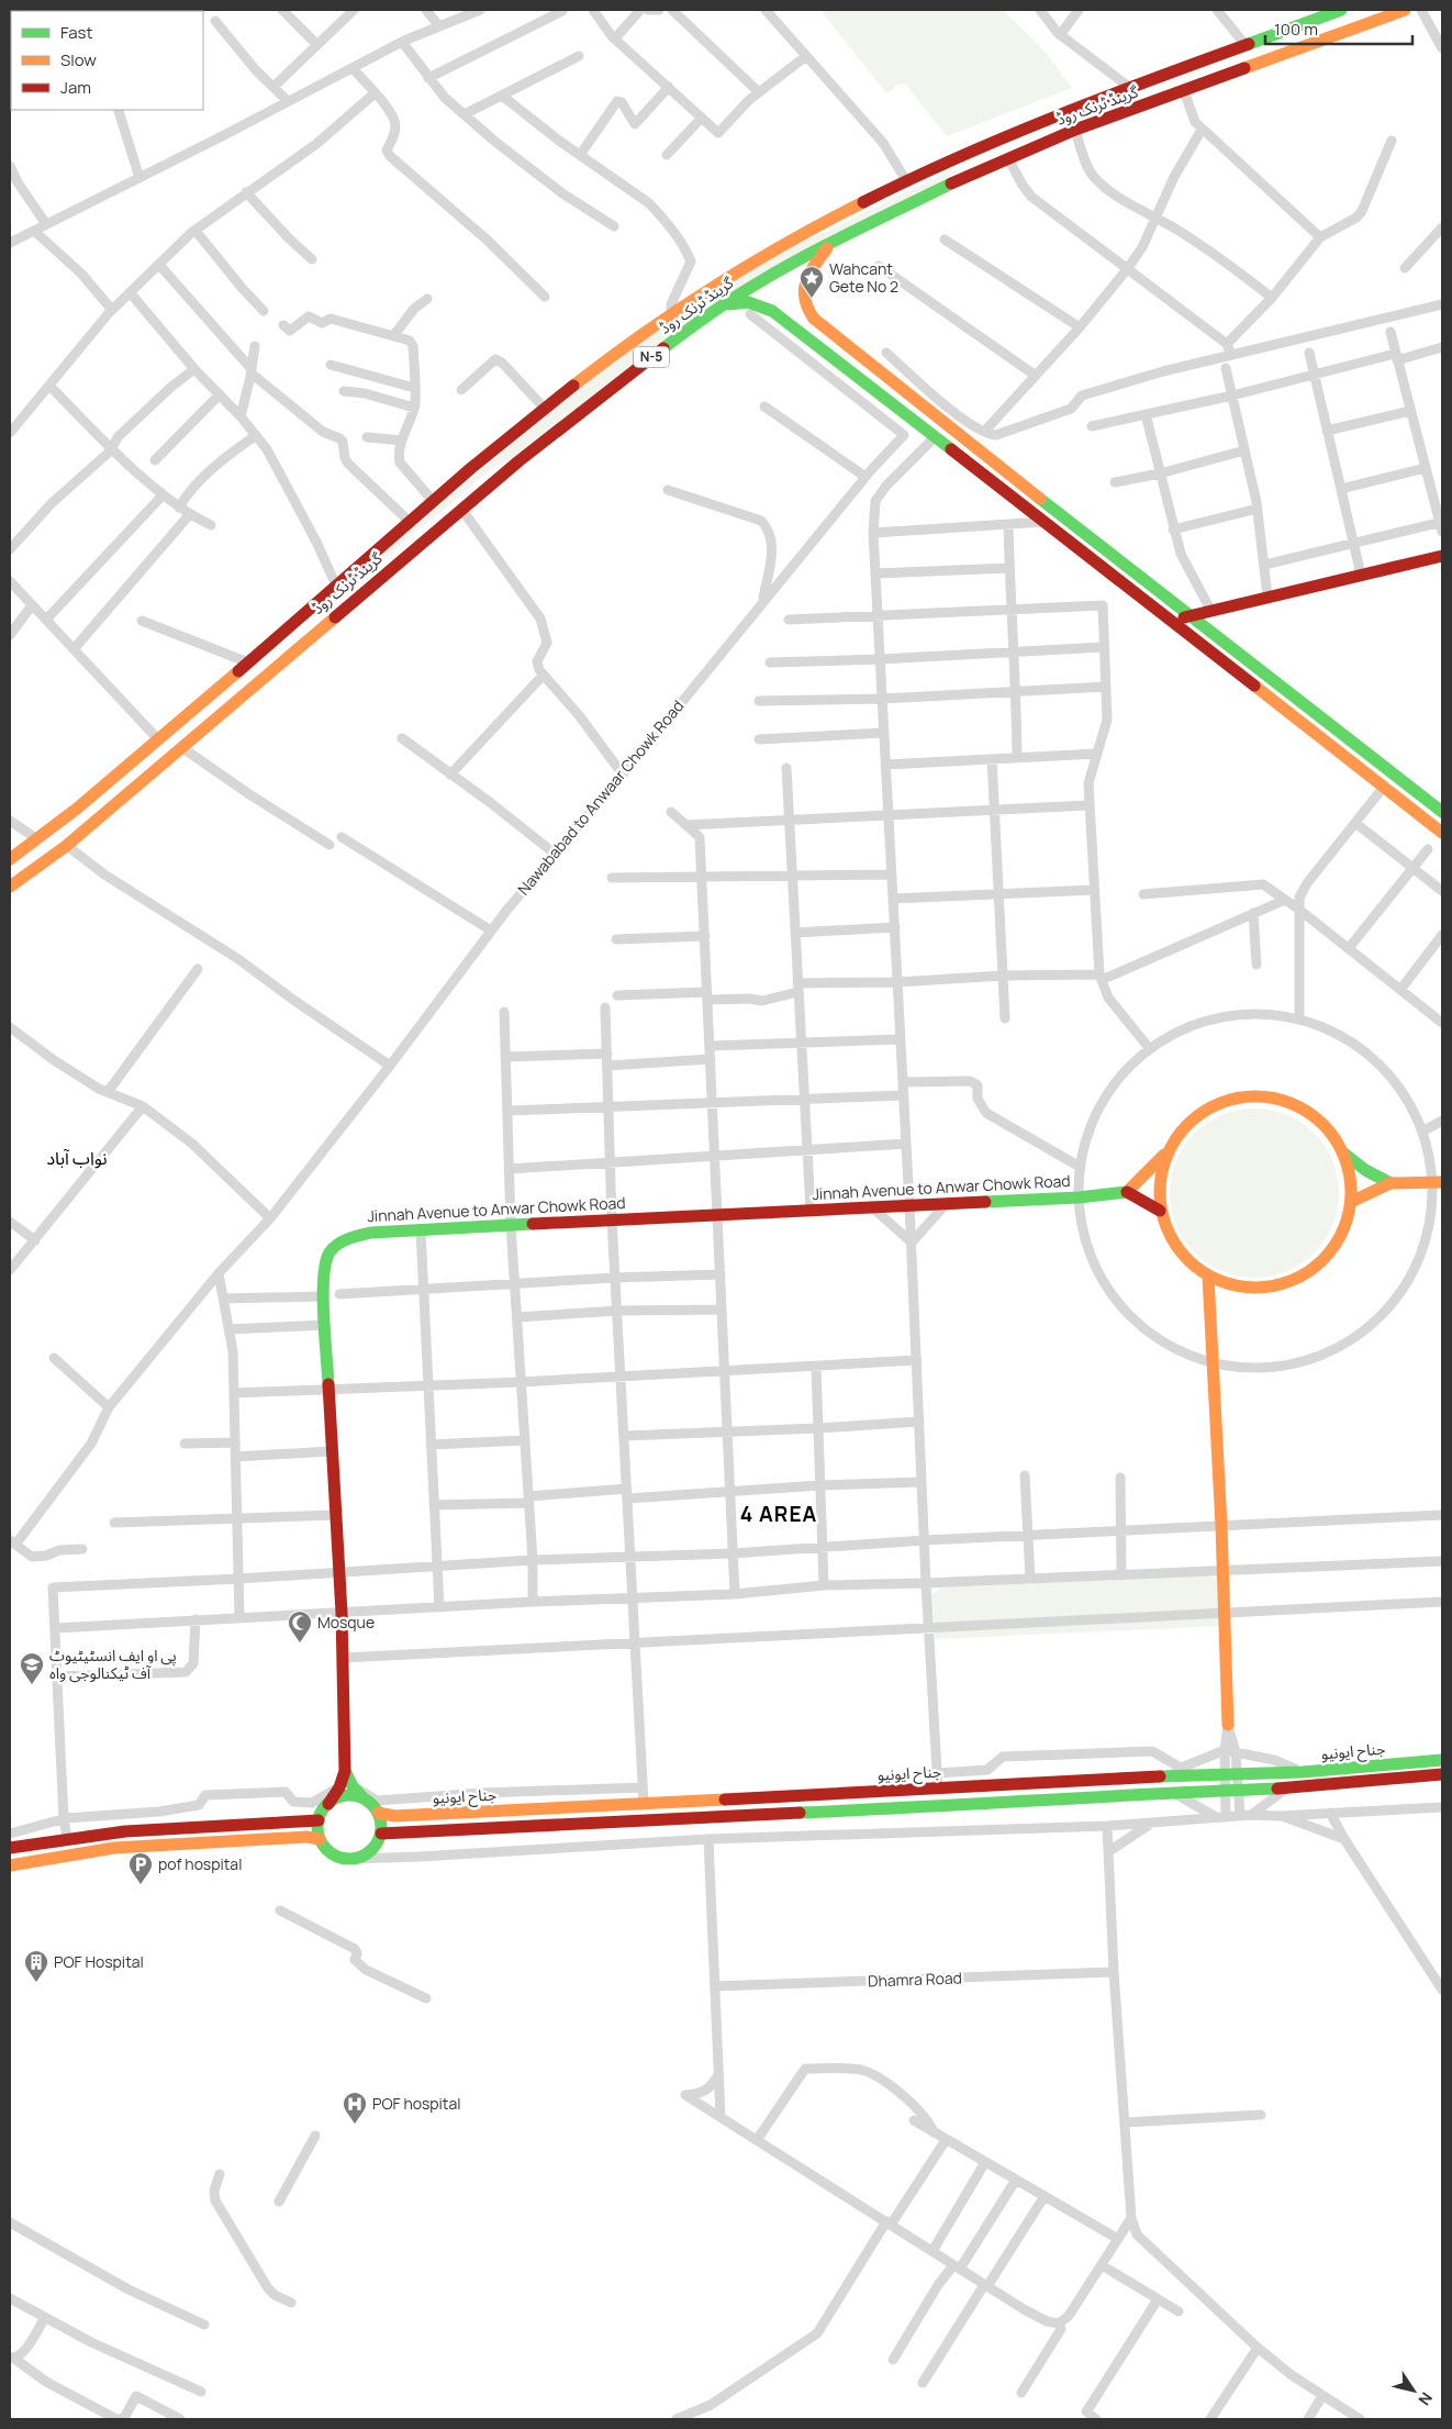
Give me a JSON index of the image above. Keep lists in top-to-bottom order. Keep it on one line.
{"streets":{"main road":["گرینڈ ٹرنک روڈ","N-5","Jinnah Avenue to Anwar Chowk Road","جناح ایونیو"],"street":["Nawababad to Anwaar Chowk Road","Dhamra Road"]},"districts":["نواب آباد","4 AREA"],"places":{"place":["Wahcant Gete No 2"],"mosque":["Mosque"],"school or university":["پی او ایف انسٹیٹیوٹ آف ٹیکنالوجی واہ"],"parking":["pof hospital"],"building":["POF Hospital"],"hospital":["POF hospital"]},"legend":["Fast","Slow","Jam"],"scale_bar":"100 m","north":"bottom right"}
